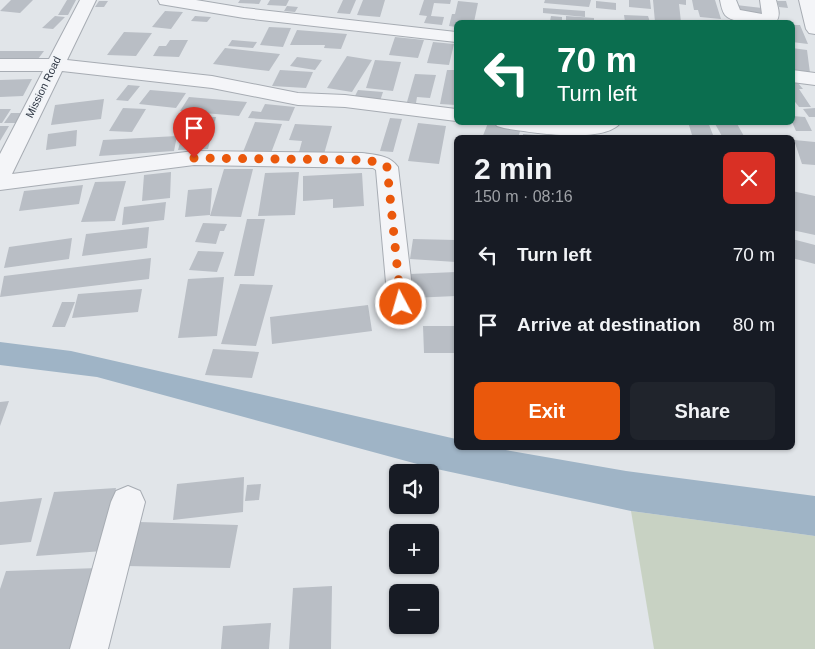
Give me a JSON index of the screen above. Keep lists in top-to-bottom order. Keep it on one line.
{"streets":{"street":["Mission Road"]},"page":{"turn":["70 m","Turn left"],"heading":["2 min","150 m · 08:16"],"list":[{"name":"Turn left","value":"70 m"},{"name":"Arrive at destination","value":"80 m"}],"buttons":["Exit","Share"],"map_buttons":["+","−"]}}
